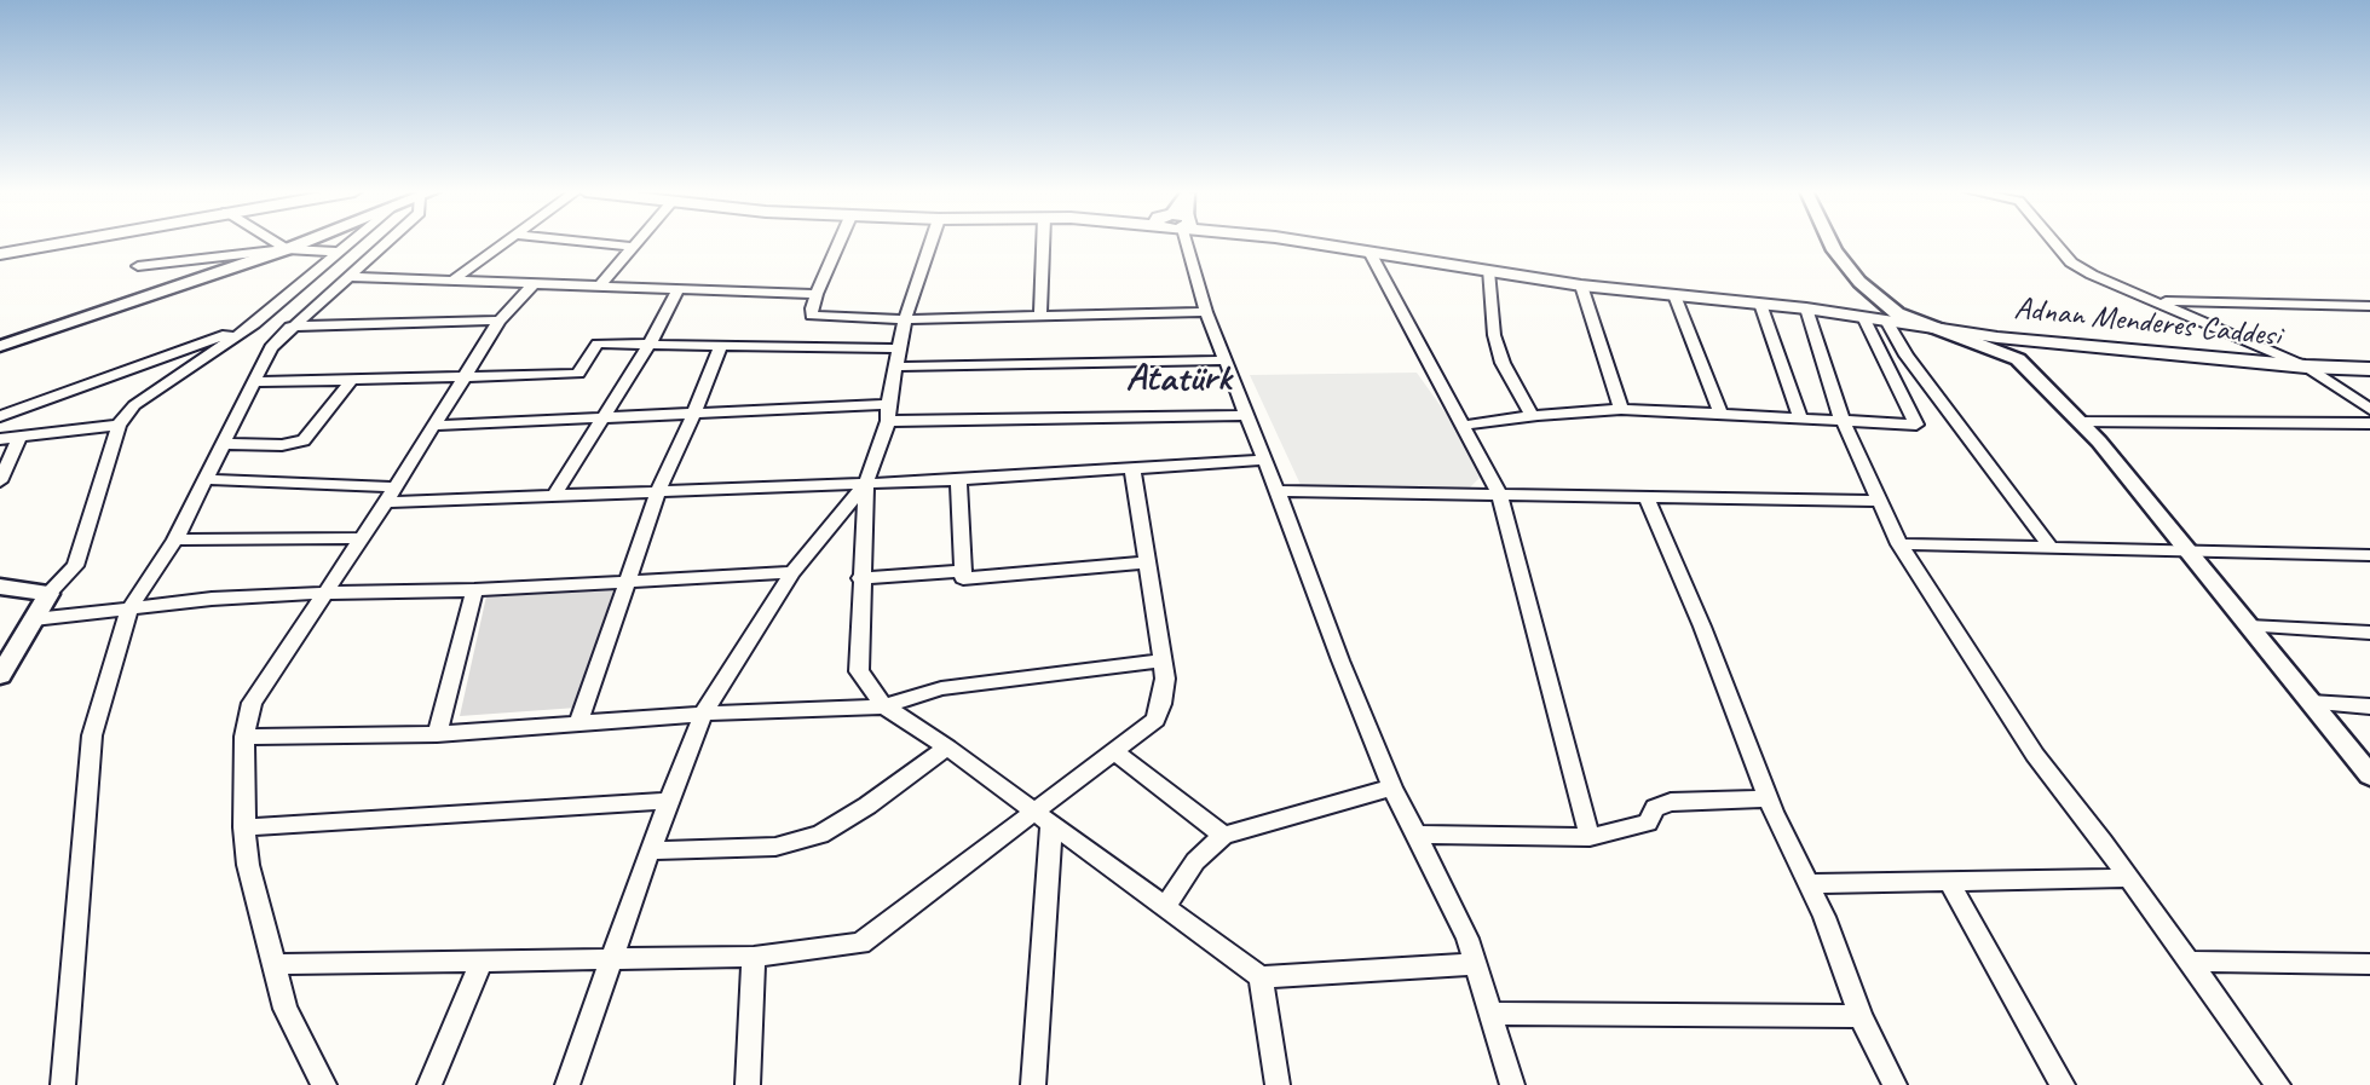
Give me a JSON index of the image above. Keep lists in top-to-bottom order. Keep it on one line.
{"streets":{"main road":["Adnan Menderes Caddesi"]},"districts":["Atatürk"]}
